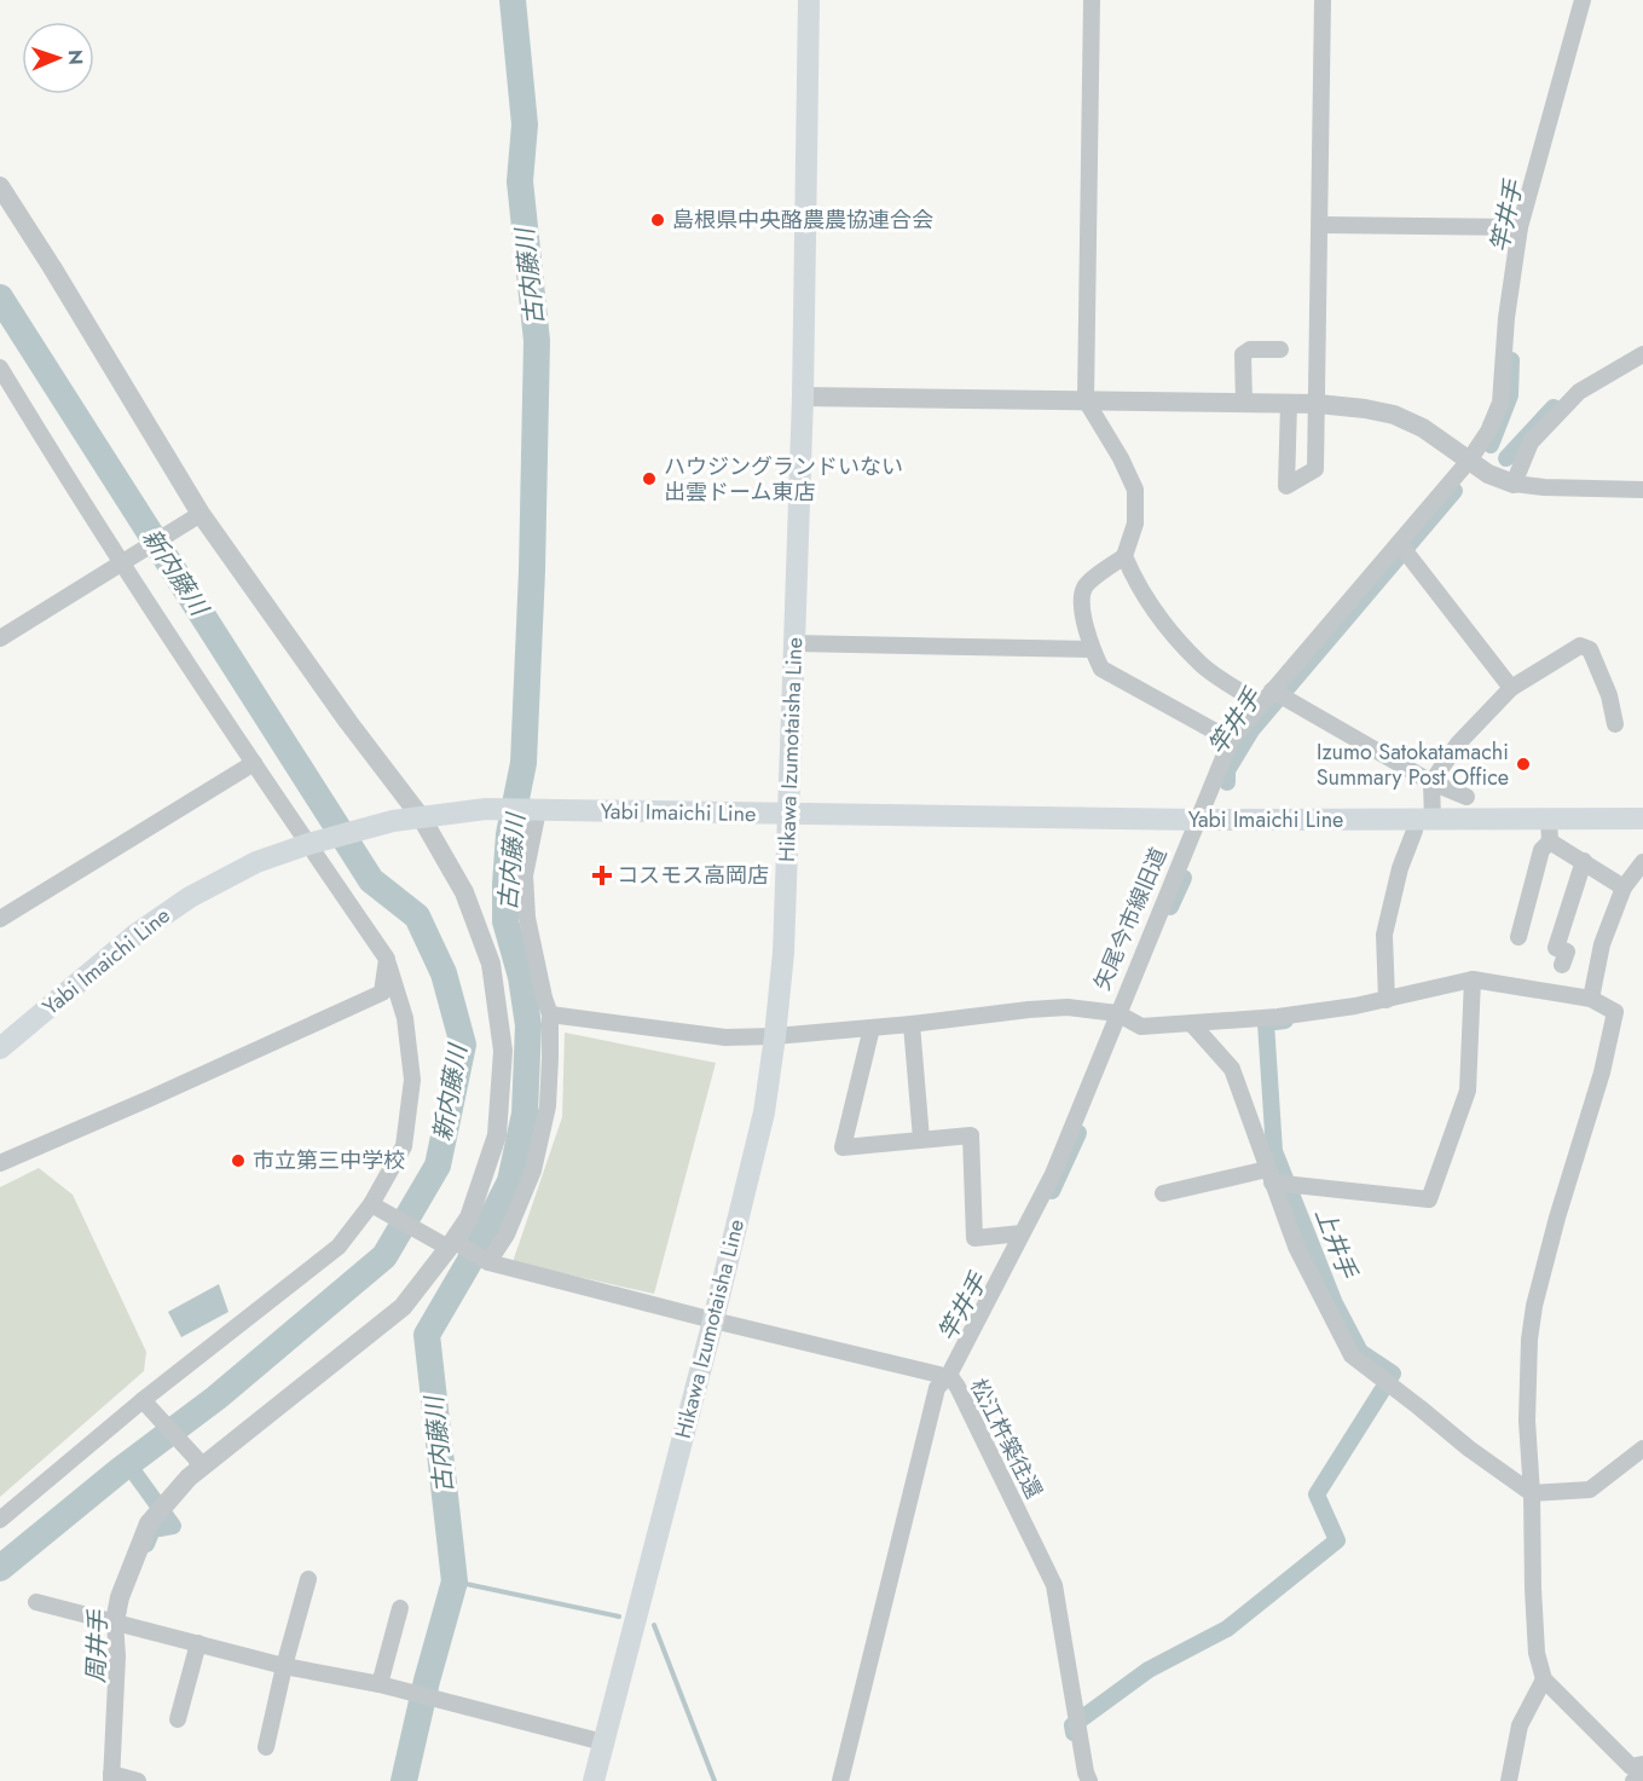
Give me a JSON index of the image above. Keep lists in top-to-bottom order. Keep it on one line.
{"streets":{"main road":["Hikawa Izumotaisha Line","Yabi Imaichi Line"],"street":["矢尾今市線旧道","松江杵築往還"]},"crossings":[["Hikawa Izumotaisha Line","Yabi Imaichi Line"],["Hikawa Izumotaisha Line","矢尾今市線旧道"],["Yabi Imaichi Line","矢尾今市線旧道"],["矢尾今市線旧道","松江杵築往還"]],"water":["竿井手","古内藤川","新内藤川","上井手","周井手"],"places":{"other":["島根県中央酪農農協連合会","ハウジングランドいない 出雲ドーム東店","Izumo Satokatamachi Summary Post Office","市立第三中学校"],"health":["コスモス高岡店"]},"north":"right"}
